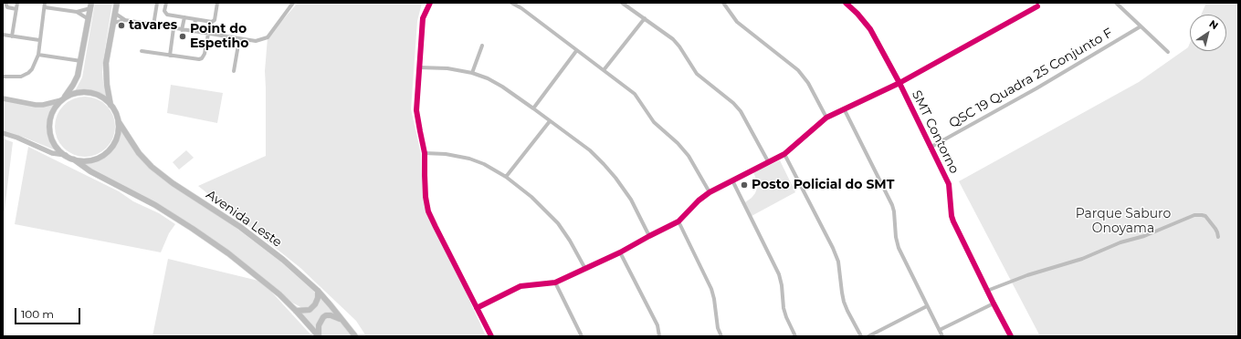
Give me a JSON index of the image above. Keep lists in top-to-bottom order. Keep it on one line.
{"streets":{"main road":["Avenida Leste"],"street":["QSC 19 Quadra 25 Conjunto F","SMT Contorno"]},"crossings":[["QSC 19 Quadra 25 Conjunto F","SMT Contorno"]],"parks":["Parque Saburo Onoyama"],"places":["tavares","Point do Espetiho","Posto Policial do SMT"],"scale_bar":"100 m","north":"top right"}
